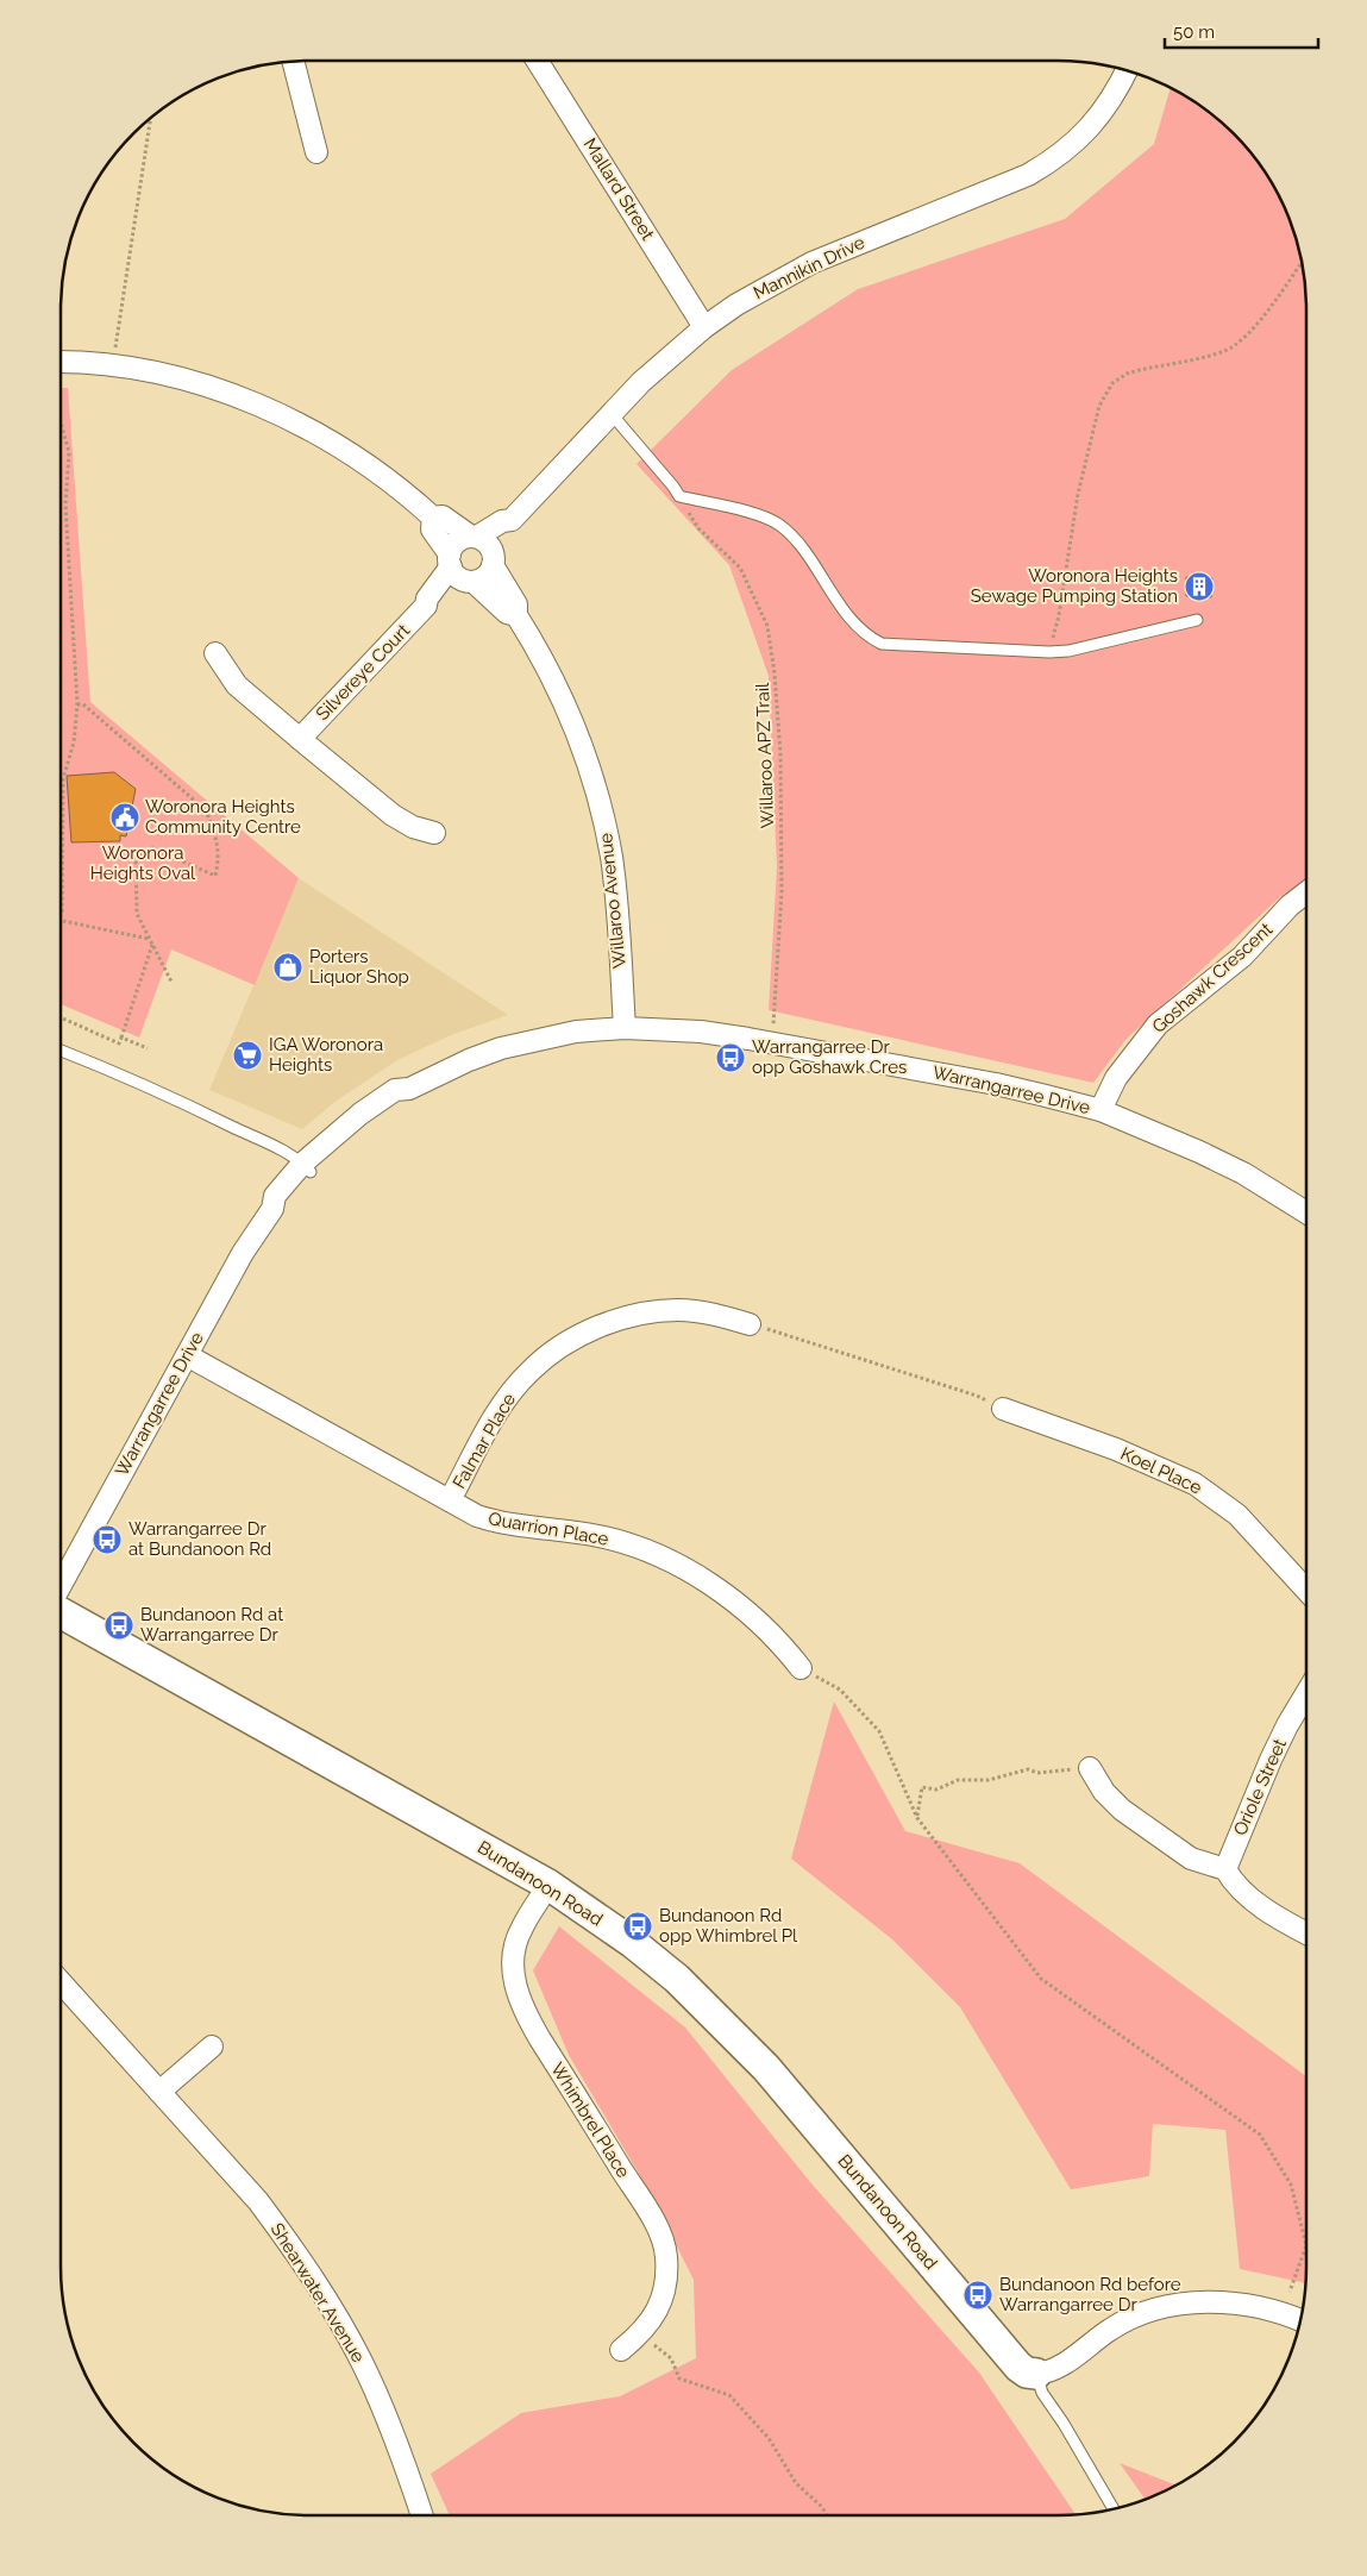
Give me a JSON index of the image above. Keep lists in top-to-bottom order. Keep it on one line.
{"streets":{"street":["Mallard Street","Mannikin Drive","Silvereye Court","Willaroo Avenue","Goshawk Crescent","Warrangarree Drive","Falmar Place","Koel Place","Quarrion Place","Oriole Street","Bundanoon Road","Whimbrel Place","Shearwater Avenue"],"path":["Willaroo APZ Trail"]},"crossings":[["Mallard Street","Mannikin Drive"],["Mannikin Drive","Silvereye Court"],["Mannikin Drive","Willaroo Avenue"],["Silvereye Court","Willaroo Avenue"],["Willaroo APZ Trail","Warrangarree Drive"],["Willaroo Avenue","Warrangarree Drive"],["Goshawk Crescent","Warrangarree Drive"],["Warrangarree Drive","Quarrion Place"],["Falmar Place","Quarrion Place"],["Bundanoon Road","Whimbrel Place"]],"parks":["Woronora Heights Oval"],"places":{"building":["Woronora Heights Sewage Pumping Station"],"public building":["Woronora Heights Community Centre"],"shop":["Porters Liquor Shop"],"supermarket":["IGA Woronora Heights"],"bus stop":["Warrangarree Dr opp Goshawk Cres","Warrangarree Dr at Bundanoon Rd","Bundanoon Rd at Warrangarree Dr","Bundanoon Rd opp Whimbrel Pl","Bundanoon Rd before Warrangarree Dr"]},"scale_bar":"50 m"}
